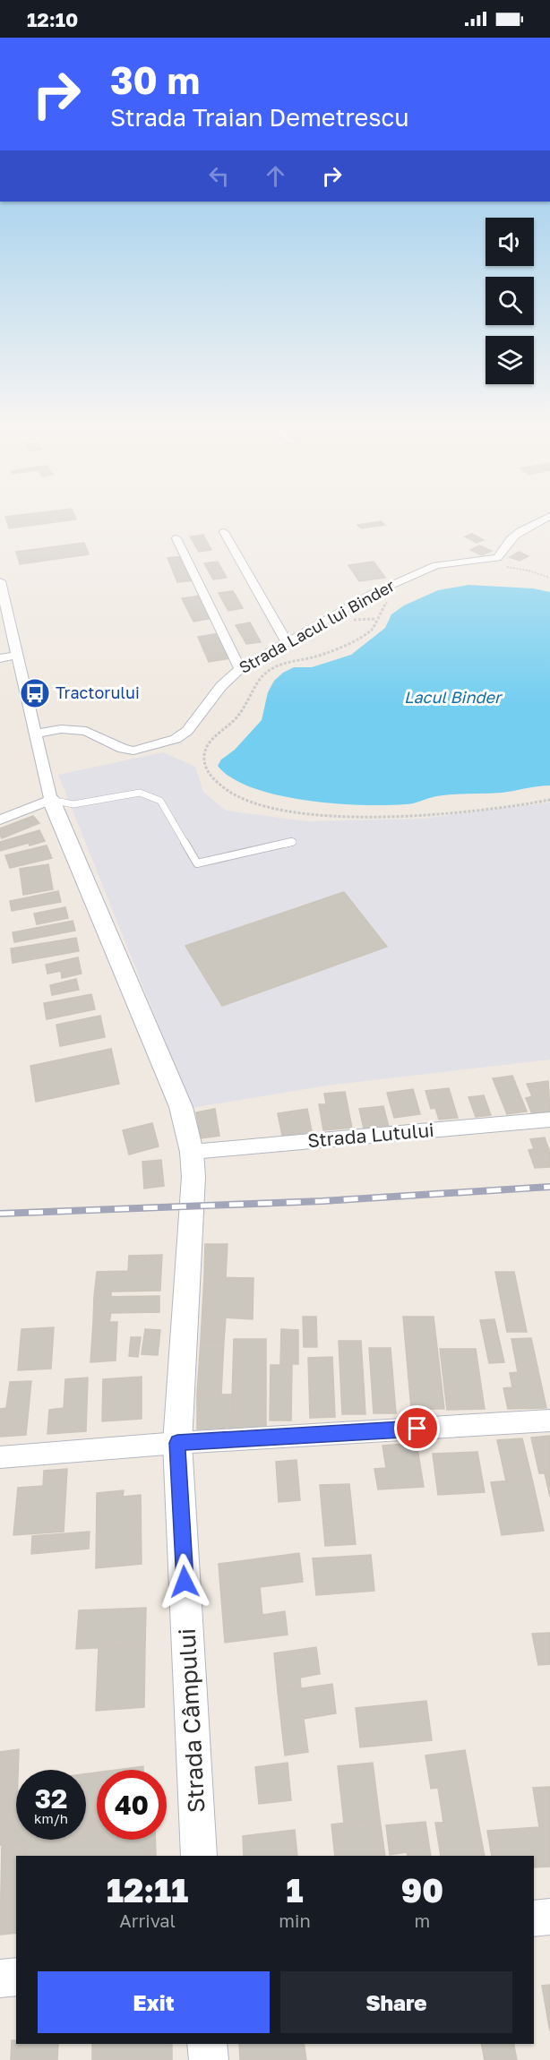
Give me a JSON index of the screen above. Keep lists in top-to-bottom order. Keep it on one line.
{"streets":{"street":["Strada Lacul lui Binder","Strada Lutului","Strada Câmpului"]},"crossings":[["Strada Lutului","Strada Câmpului"]],"water":["Lacul Binder"],"places":{"bus stop":["Tractorului"]},"page":{"status":"12:10","turn":["30 m","Strada Traian Demetrescu"],"speed":"32 km/h","limit":"40","eta":["12:11","Arrival","1","min","90","m"],"buttons":["Exit","Share"]}}
